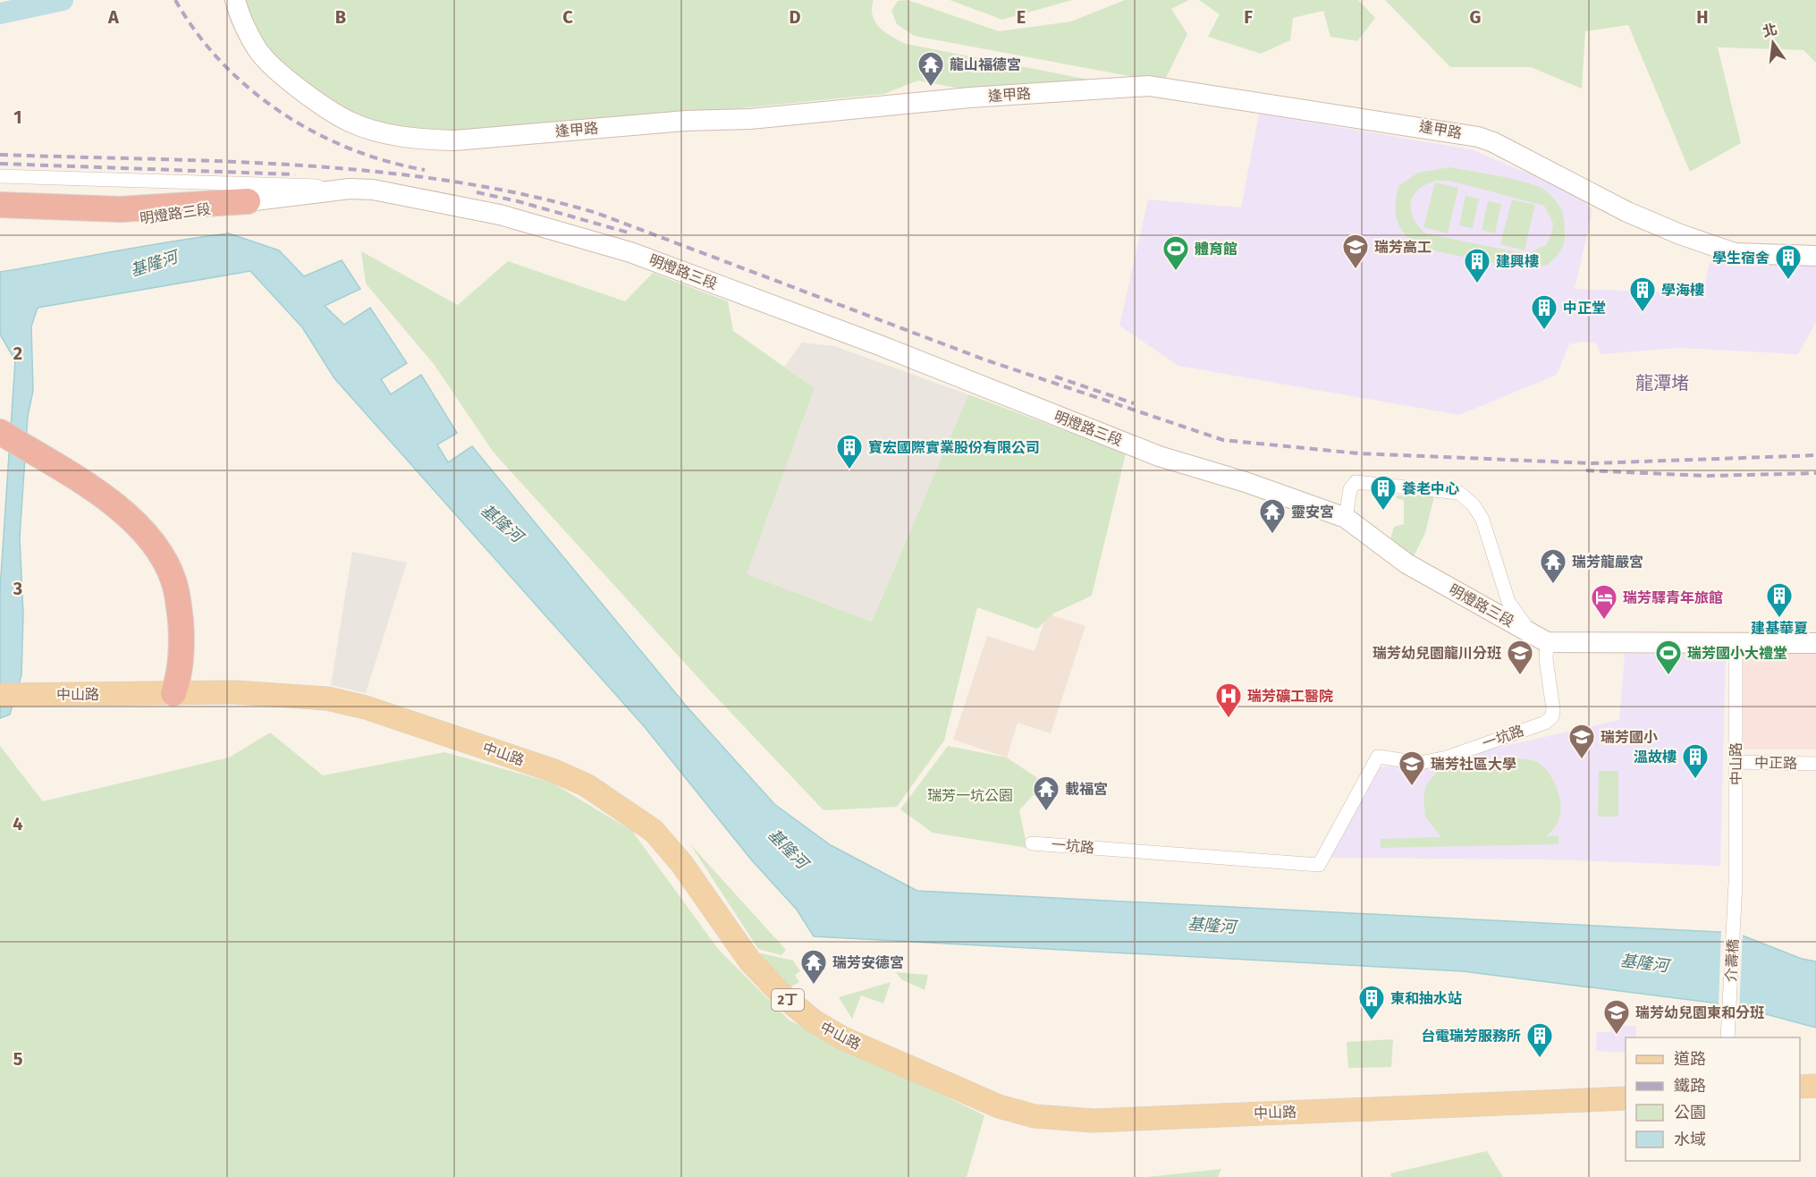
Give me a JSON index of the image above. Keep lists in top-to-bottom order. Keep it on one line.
{"streets":{"main road":["逢甲路","明燈路三段","中山路","2丁"],"street":["一坑路","中正路","介壽橋"]},"crossings":[["明燈路三段","中山路"],["明燈路三段","一坑路"],["中山路","中正路"],["中山路","介壽橋"]],"districts":["龍潭堵"],"water":["基隆河"],"parks":["瑞芳一坑公園"],"places":{"temple":["龍山福德宮","靈安宮","瑞芳龍嚴宮","載福宮","瑞芳安德宮"],"school or university":["瑞芳高工","瑞芳幼兒園龍川分班","瑞芳國小","瑞芳社區大學","瑞芳幼兒園東和分班"],"sports":["體育館","瑞芳國小大禮堂"],"building":["學生宿舍","建興樓","學海樓","中正堂","寶宏國際實業股份有限公司","養老中心","建基華夏","溫故樓","東和抽水站","台電瑞芳服務所"],"hotel":["瑞芳驛青年旅館"],"hospital":["瑞芳礦工醫院"]},"legend":["道路","鐵路","公園","水域"],"north":"top","grid":{"columns":["A","B","C","D","E","F","G","H"],"rows":["1","2","3","4","5"]}}
